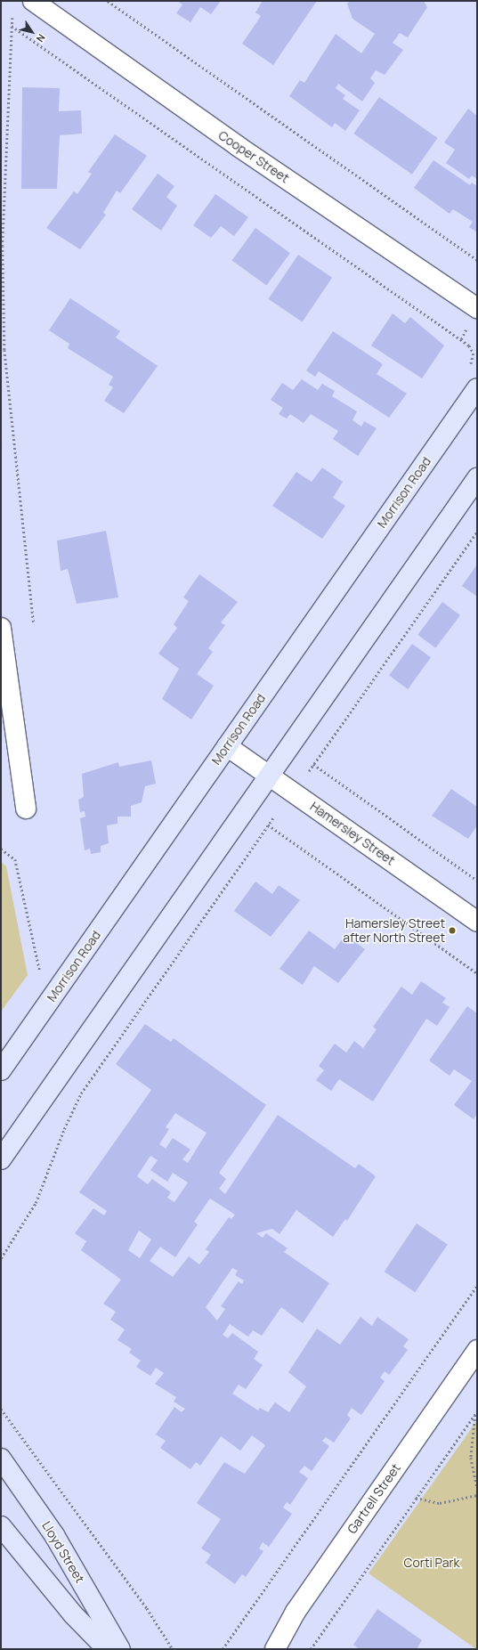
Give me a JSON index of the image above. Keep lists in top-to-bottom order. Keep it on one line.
{"streets":{"main road":["Morrison Road","Lloyd Street"],"street":["Cooper Street","Hamersley Street","Gartrell Street"]},"crossings":[["Morrison Road","Hamersley Street"]],"parks":["Corti Park"],"places":["Hamersley Street after North Street"],"north":"bottom right"}
